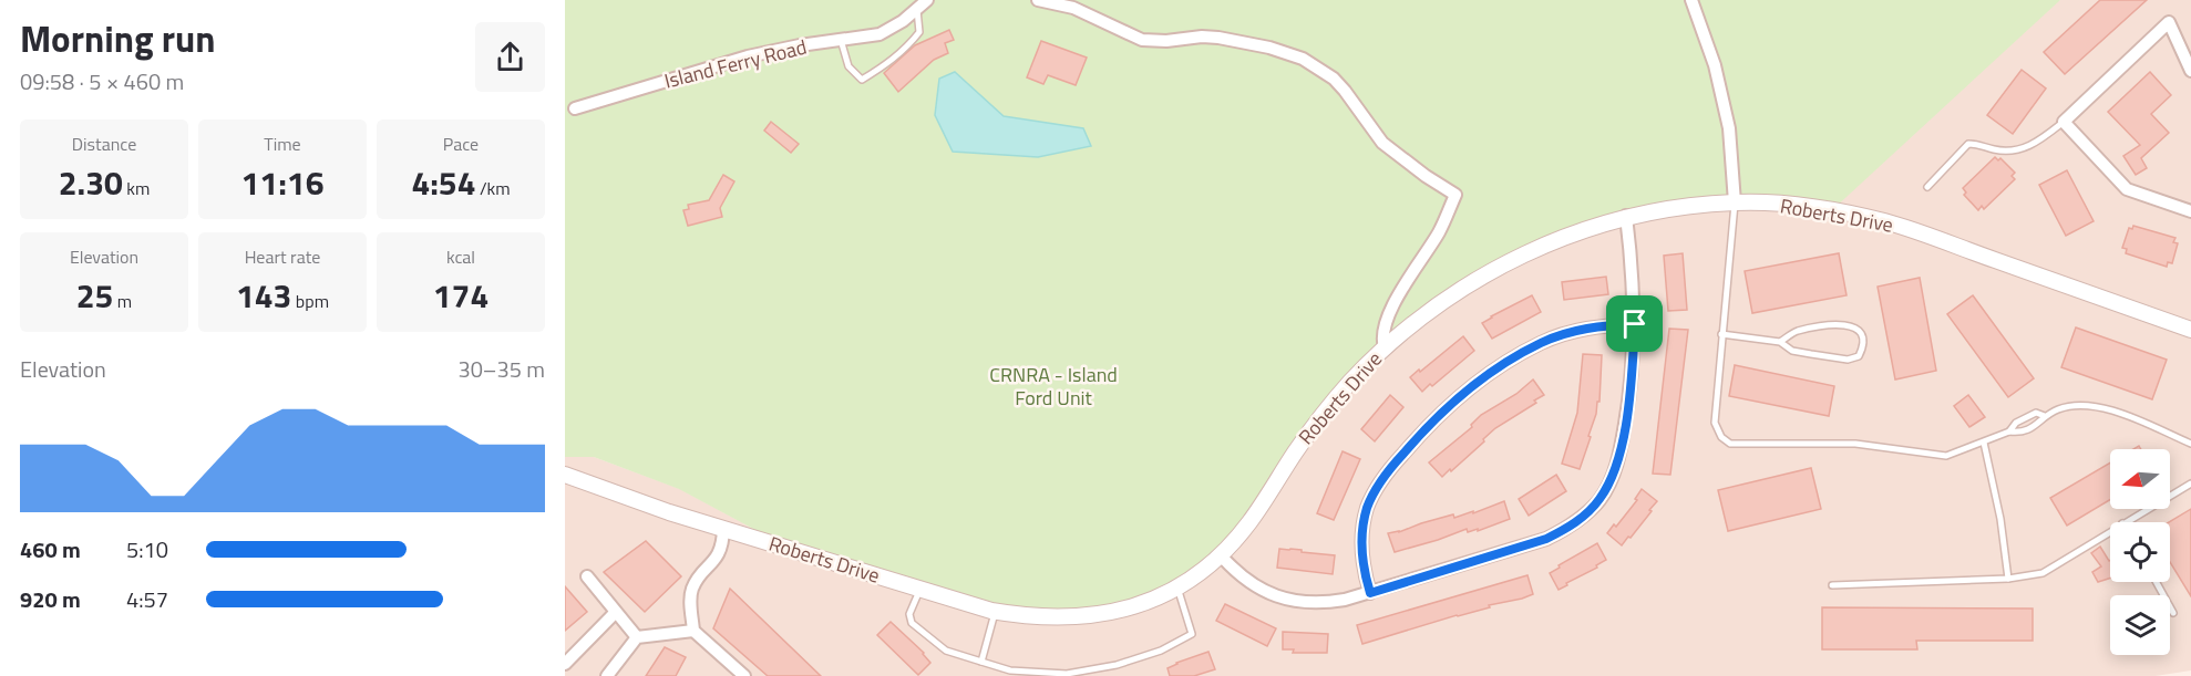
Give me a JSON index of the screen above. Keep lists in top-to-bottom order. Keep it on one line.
{"streets":{"street":["Island Ferry Road","Roberts Drive"]},"parks":["CRNRA - Island Ford Unit"],"north":"left","page":{"heading":["Morning run","09:58 · 5 × 460 m"],"stats":[["Distance","2.30 km"],["Time","11:16"],["Pace","4:54 /km"],["Elevation","25 m"],["Heart rate","143 bpm"],["kcal","174"]],"chart":["Elevation","30–35 m"],"list":[{"name":"460 m","note":"5:10"},{"name":"920 m","note":"4:57"}]}}
